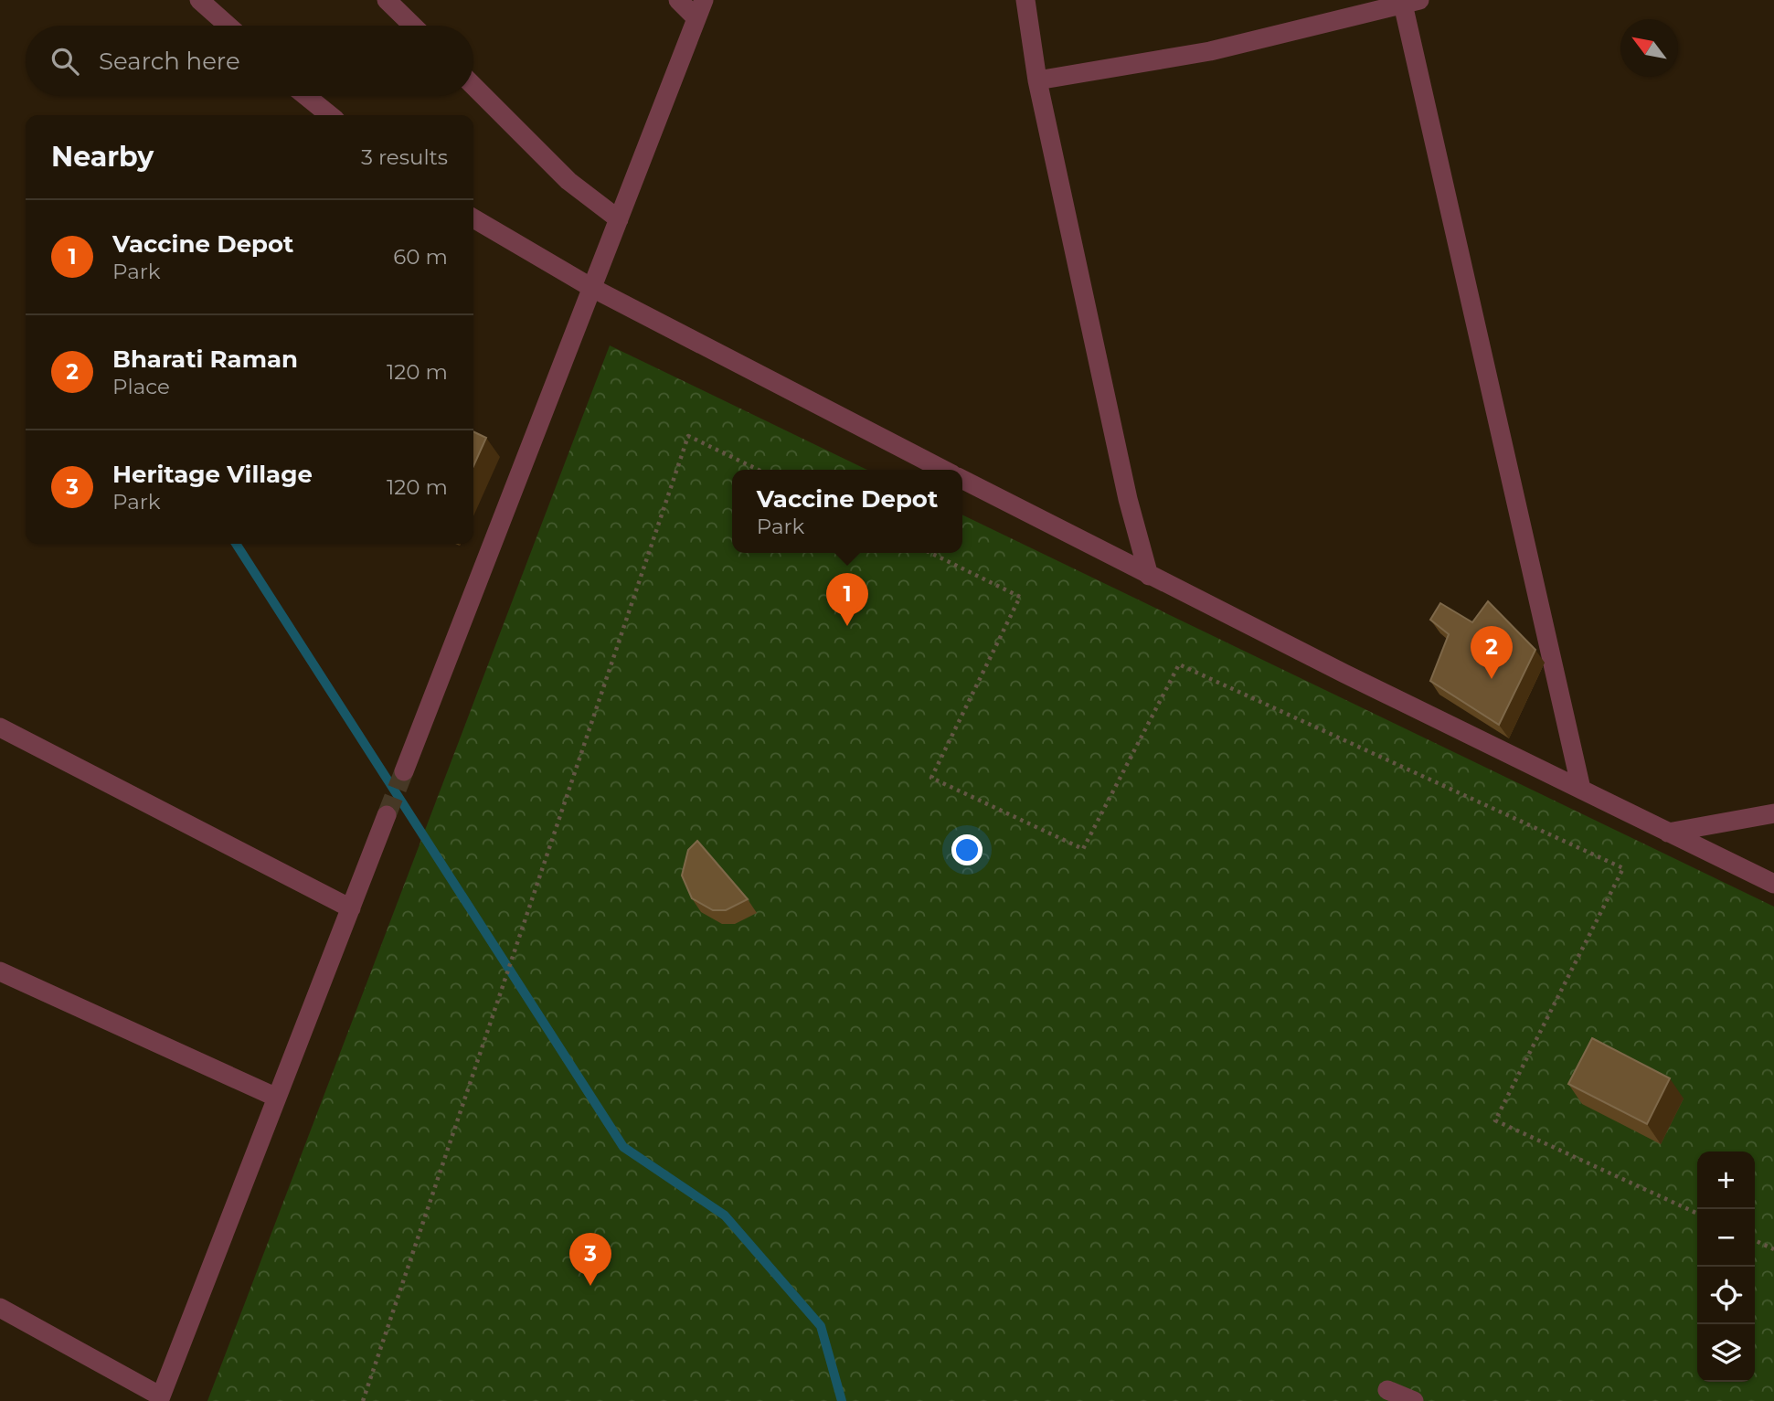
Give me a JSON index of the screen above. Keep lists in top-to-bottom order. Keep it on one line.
{"north":"top left","page":{"search":"Search here","heading":["Nearby","3 results"],"list":[{"mark":"1","name":"Vaccine Depot","note":"Park","value":"60 m"},{"mark":"2","name":"Bharati Raman","note":"Place","value":"120 m"},{"mark":"3","name":"Heritage Village","note":"Park","value":"120 m"}],"popup":["Vaccine Depot","Park"],"pins":["1","2","3"],"map_buttons":["+","−"]}}
